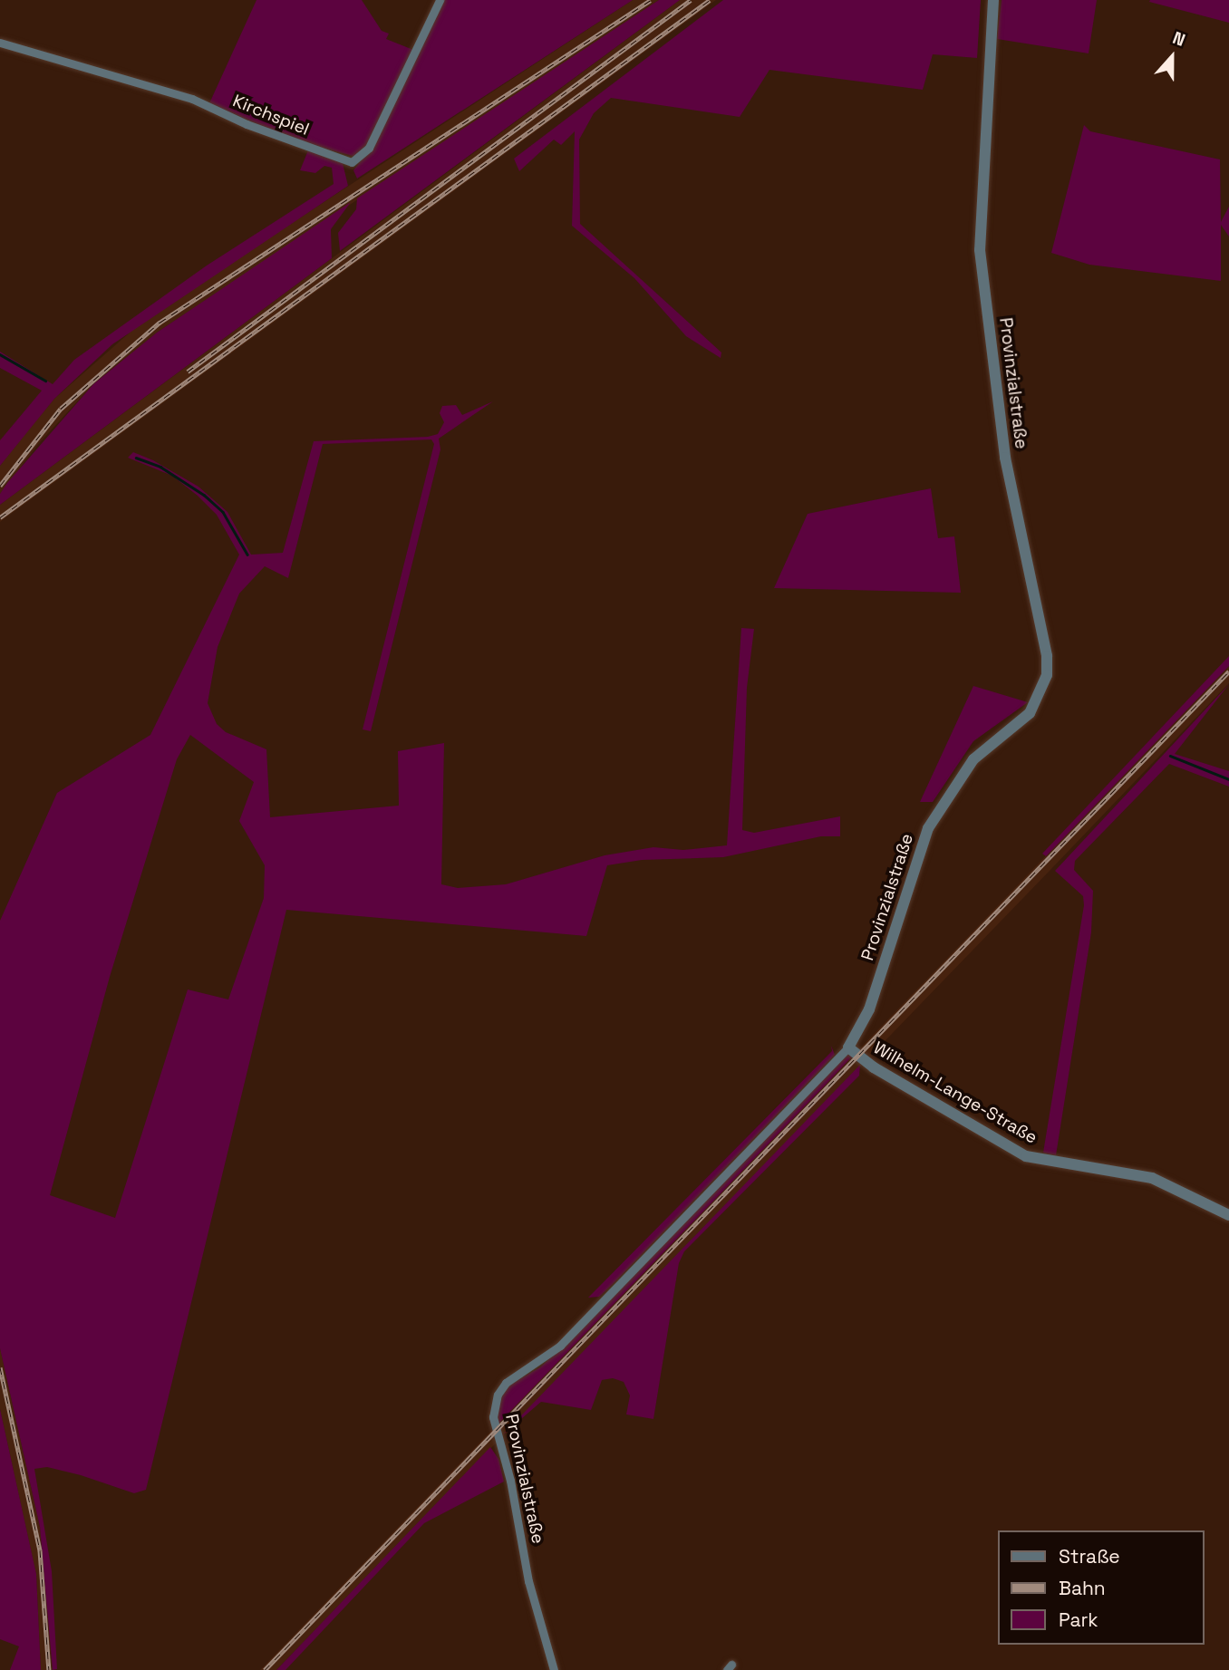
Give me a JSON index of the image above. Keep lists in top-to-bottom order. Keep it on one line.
{"streets":{"street":["Kirchspiel","Provinzialstraße","Wilhelm-Lange-Straße"]},"crossings":[["Provinzialstraße","Wilhelm-Lange-Straße"]],"legend":["Straße","Bahn","Park"],"north":"top"}
